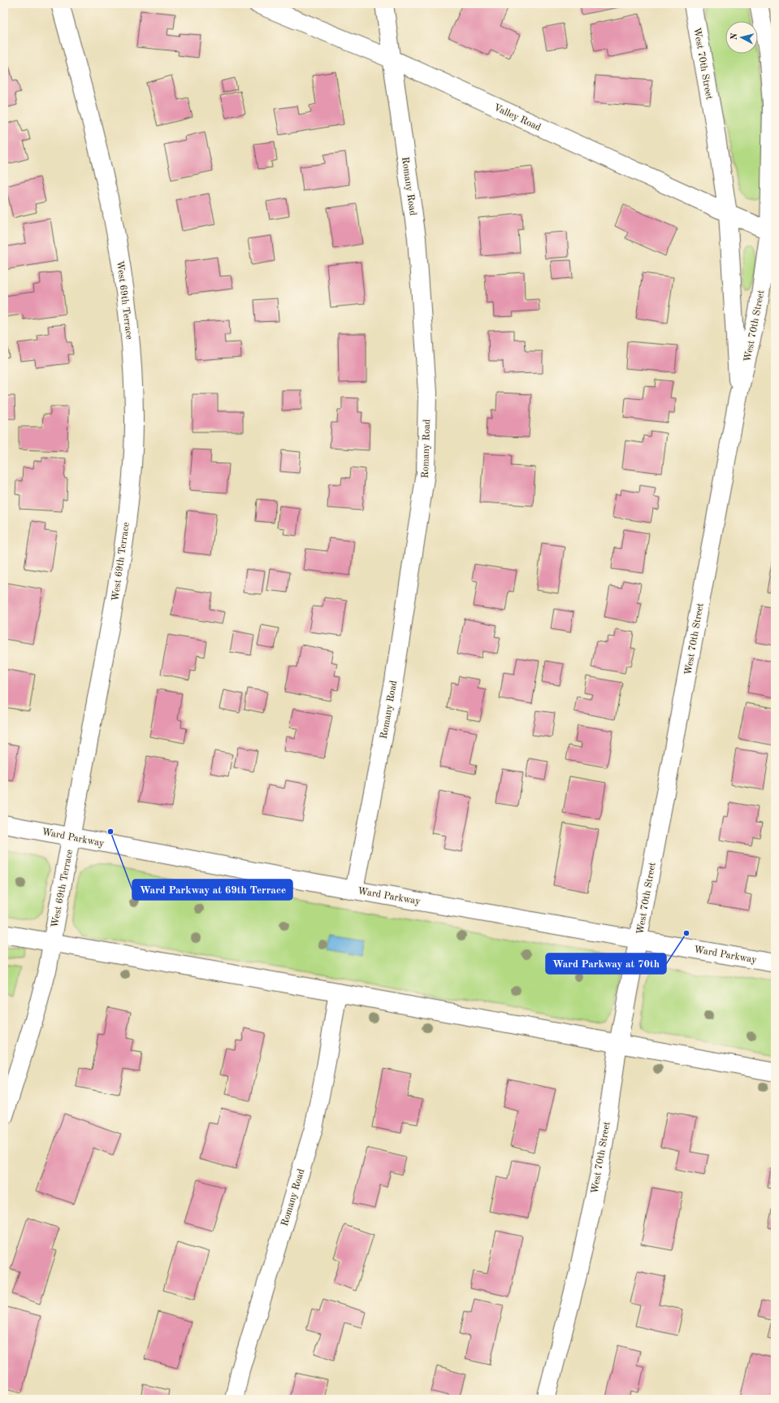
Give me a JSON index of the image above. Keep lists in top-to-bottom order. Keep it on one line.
{"streets":{"street":["West 70th Street","Valley Road","Romany Road","West 69th Terrace","Ward Parkway"]},"crossings":[["West 70th Street","Valley Road"],["West 70th Street","Ward Parkway"],["Valley Road","Romany Road"],["Romany Road","Ward Parkway"],["West 69th Terrace","Ward Parkway"]],"places":["Ward Parkway at 69th Terrace","Ward Parkway at 70th"],"north":"left"}
